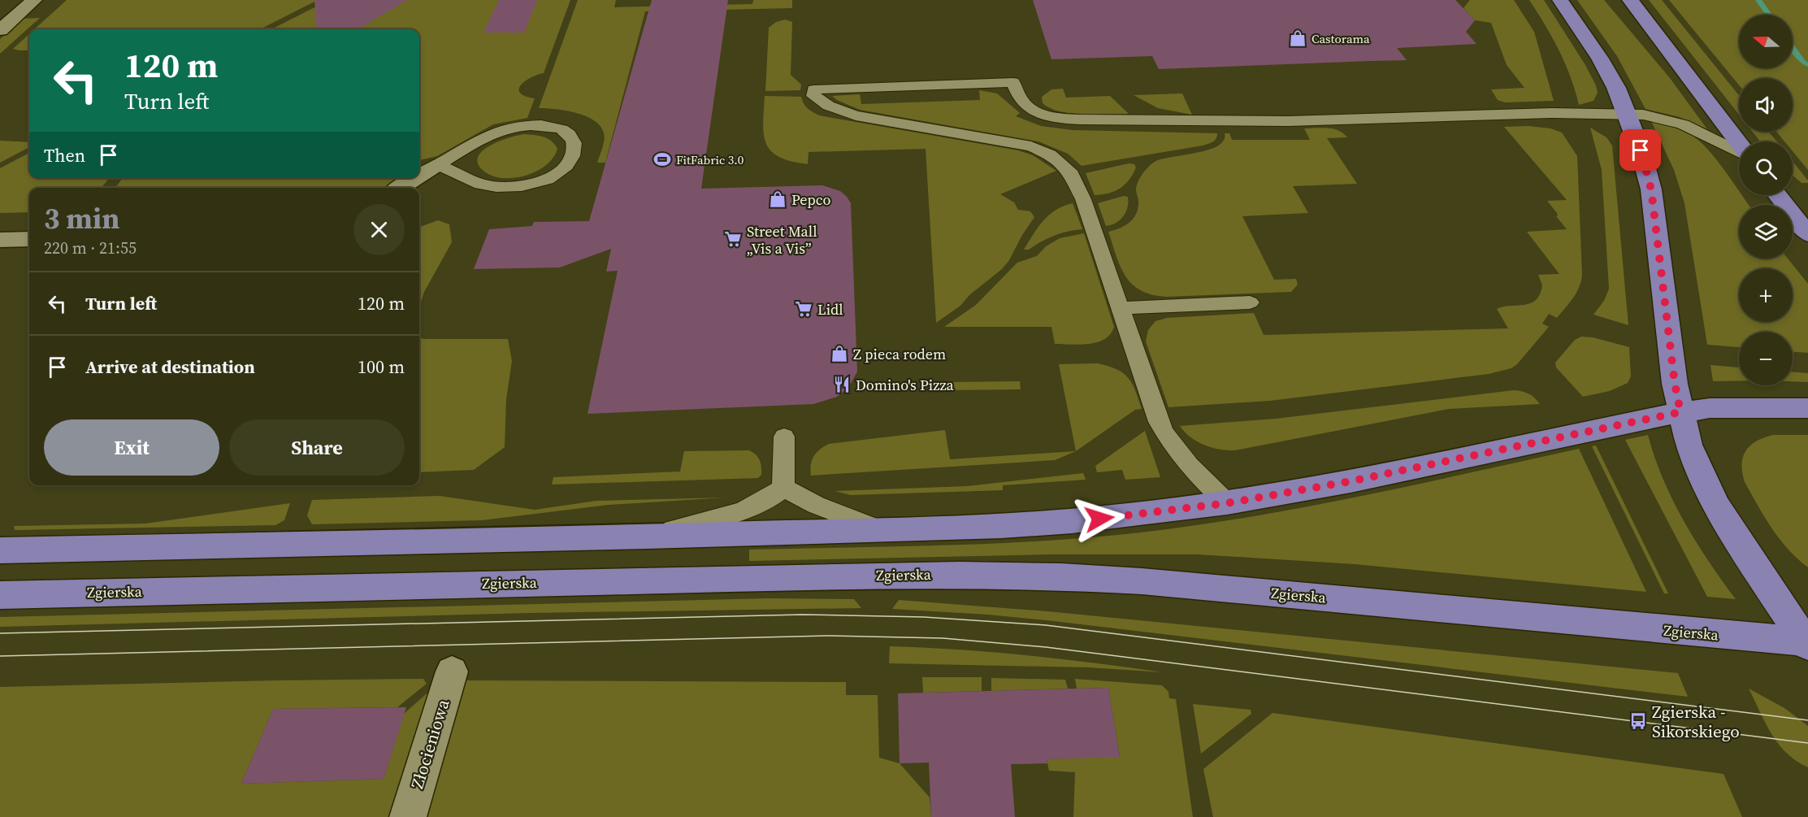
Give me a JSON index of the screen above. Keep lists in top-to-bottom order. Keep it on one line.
{"streets":{"main road":["Zgierska"],"street":["Złocieniowa"]},"places":{"shop":["Castorama","Pepco","Z pieca rodem"],"sports":["FitFabric 3.0"],"supermarket":["Street Mall „Vis a Vis”","Lidl"],"restaurant":["Domino's Pizza"],"bus stop":["Zgierska - Sikorskiego"]},"north":"left","page":{"map_buttons":["+","−"],"turn":["120 m","Turn left"],"then":"Then","heading":["3 min","220 m · 21:55"],"list":[{"name":"Turn left","value":"120 m"},{"name":"Arrive at destination","value":"100 m"}],"buttons":["Exit","Share"]}}
